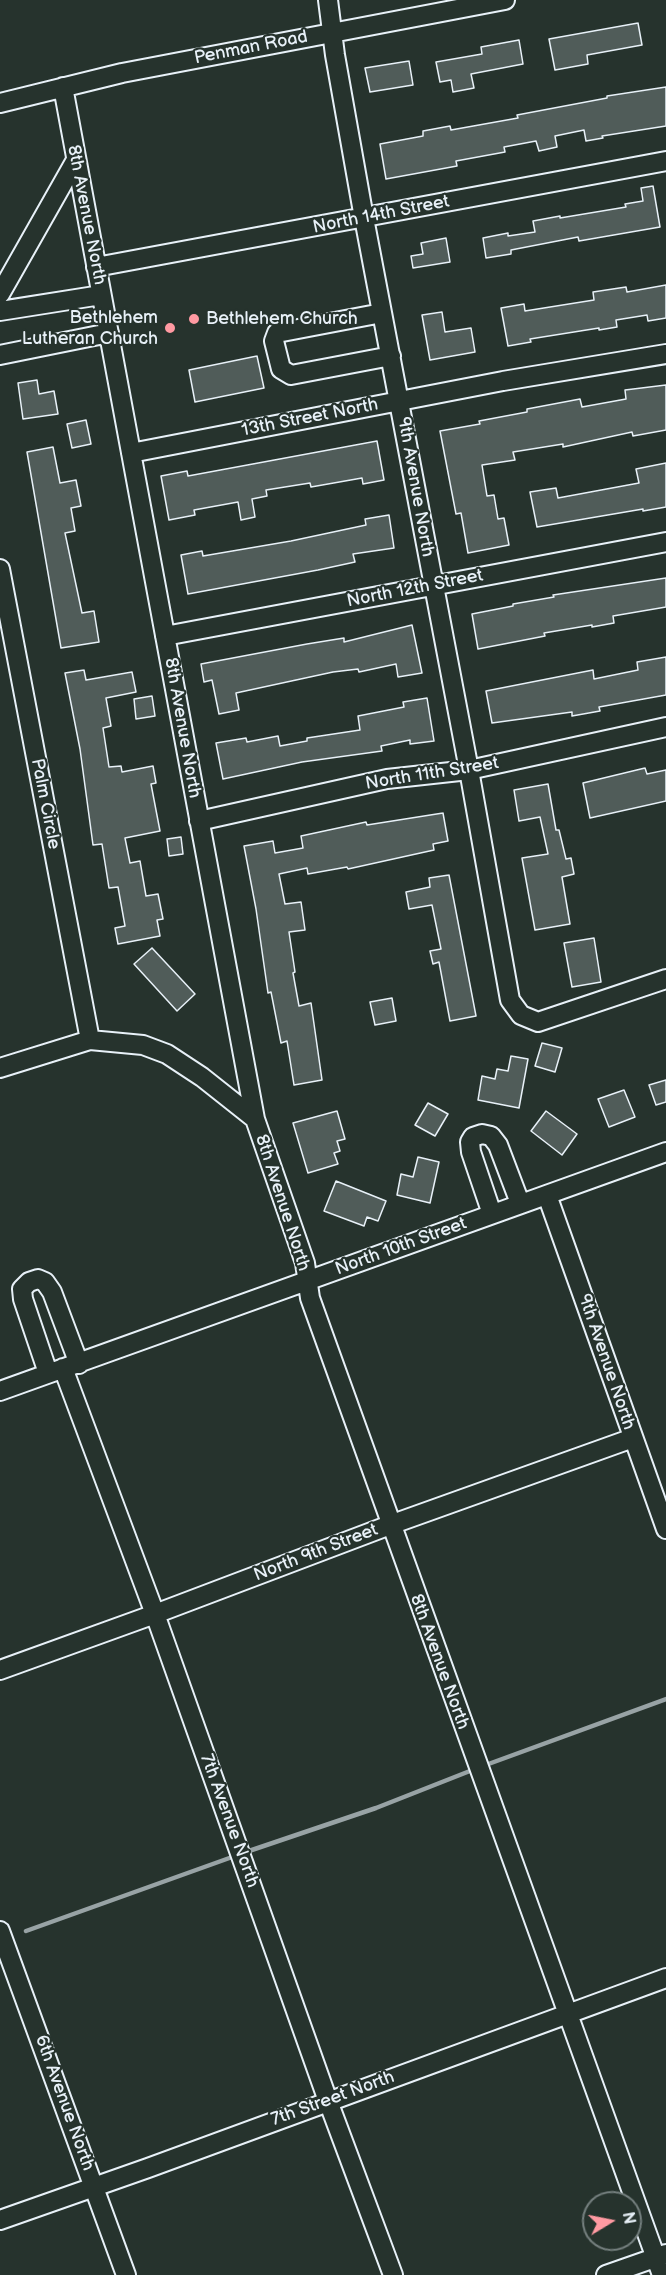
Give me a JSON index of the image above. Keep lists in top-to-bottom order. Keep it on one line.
{"streets":{"street":["Penman Road","8th Avenue North","North 14th Street","13th Street North","9th Avenue North","North 12th Street","North 11th Street","Palm Circle","North 10th Street","North 9th Street","7th Avenue North","7th Street North","6th Avenue North"]},"crossings":[["Penman Road","8th Avenue North"],["Penman Road","9th Avenue North"],["8th Avenue North","North 14th Street"],["8th Avenue North","13th Street North"],["8th Avenue North","North 12th Street"],["8th Avenue North","North 11th Street"],["8th Avenue North","North 10th Street"],["8th Avenue North","North 9th Street"],["8th Avenue North","7th Street North"],["North 14th Street","9th Avenue North"],["13th Street North","9th Avenue North"],["9th Avenue North","North 12th Street"],["9th Avenue North","North 11th Street"],["9th Avenue North","North 10th Street"],["9th Avenue North","North 9th Street"],["North 10th Street","7th Avenue North"],["North 9th Street","7th Avenue North"],["7th Avenue North","7th Street North"],["7th Street North","6th Avenue North"]],"places":["Bethlehem Church","Bethlehem Lutheran Church"],"north":"right"}
